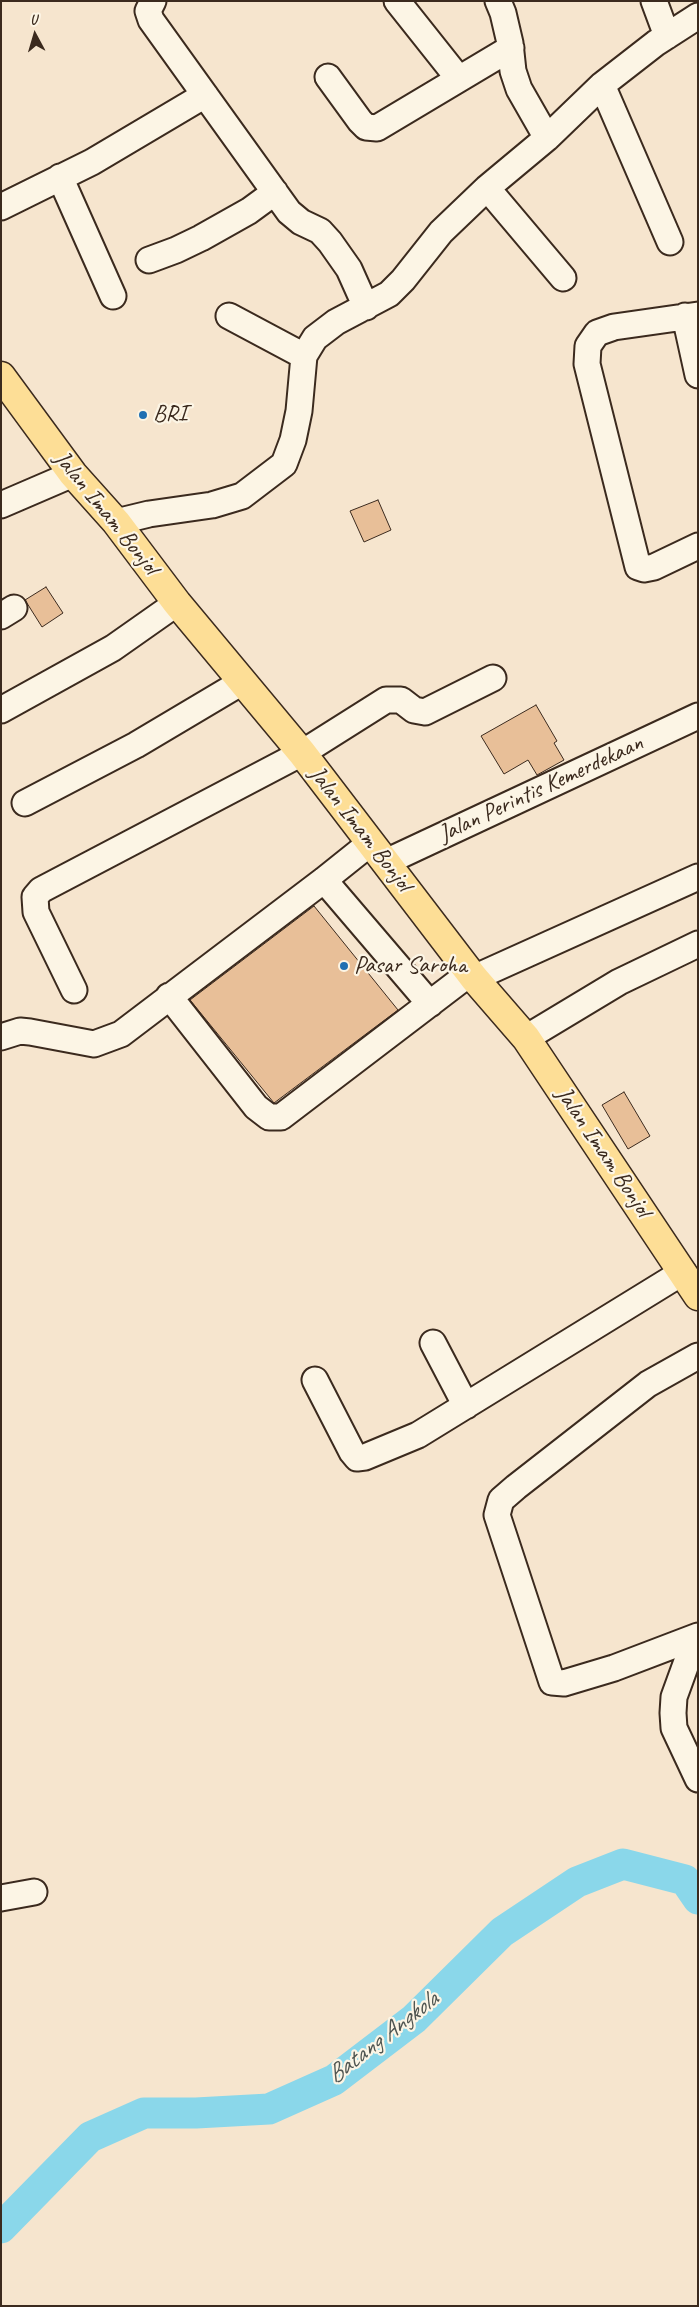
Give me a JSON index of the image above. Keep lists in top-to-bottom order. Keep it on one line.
{"streets":{"highway":["Jalan Imam Bonjol"],"street":["Jalan Perintis Kemerdekaan"]},"crossings":[["Jalan Imam Bonjol","Jalan Perintis Kemerdekaan"]],"water":["Batang Angkola"],"places":["BRI","Pasar Saroha"],"north":"top"}
